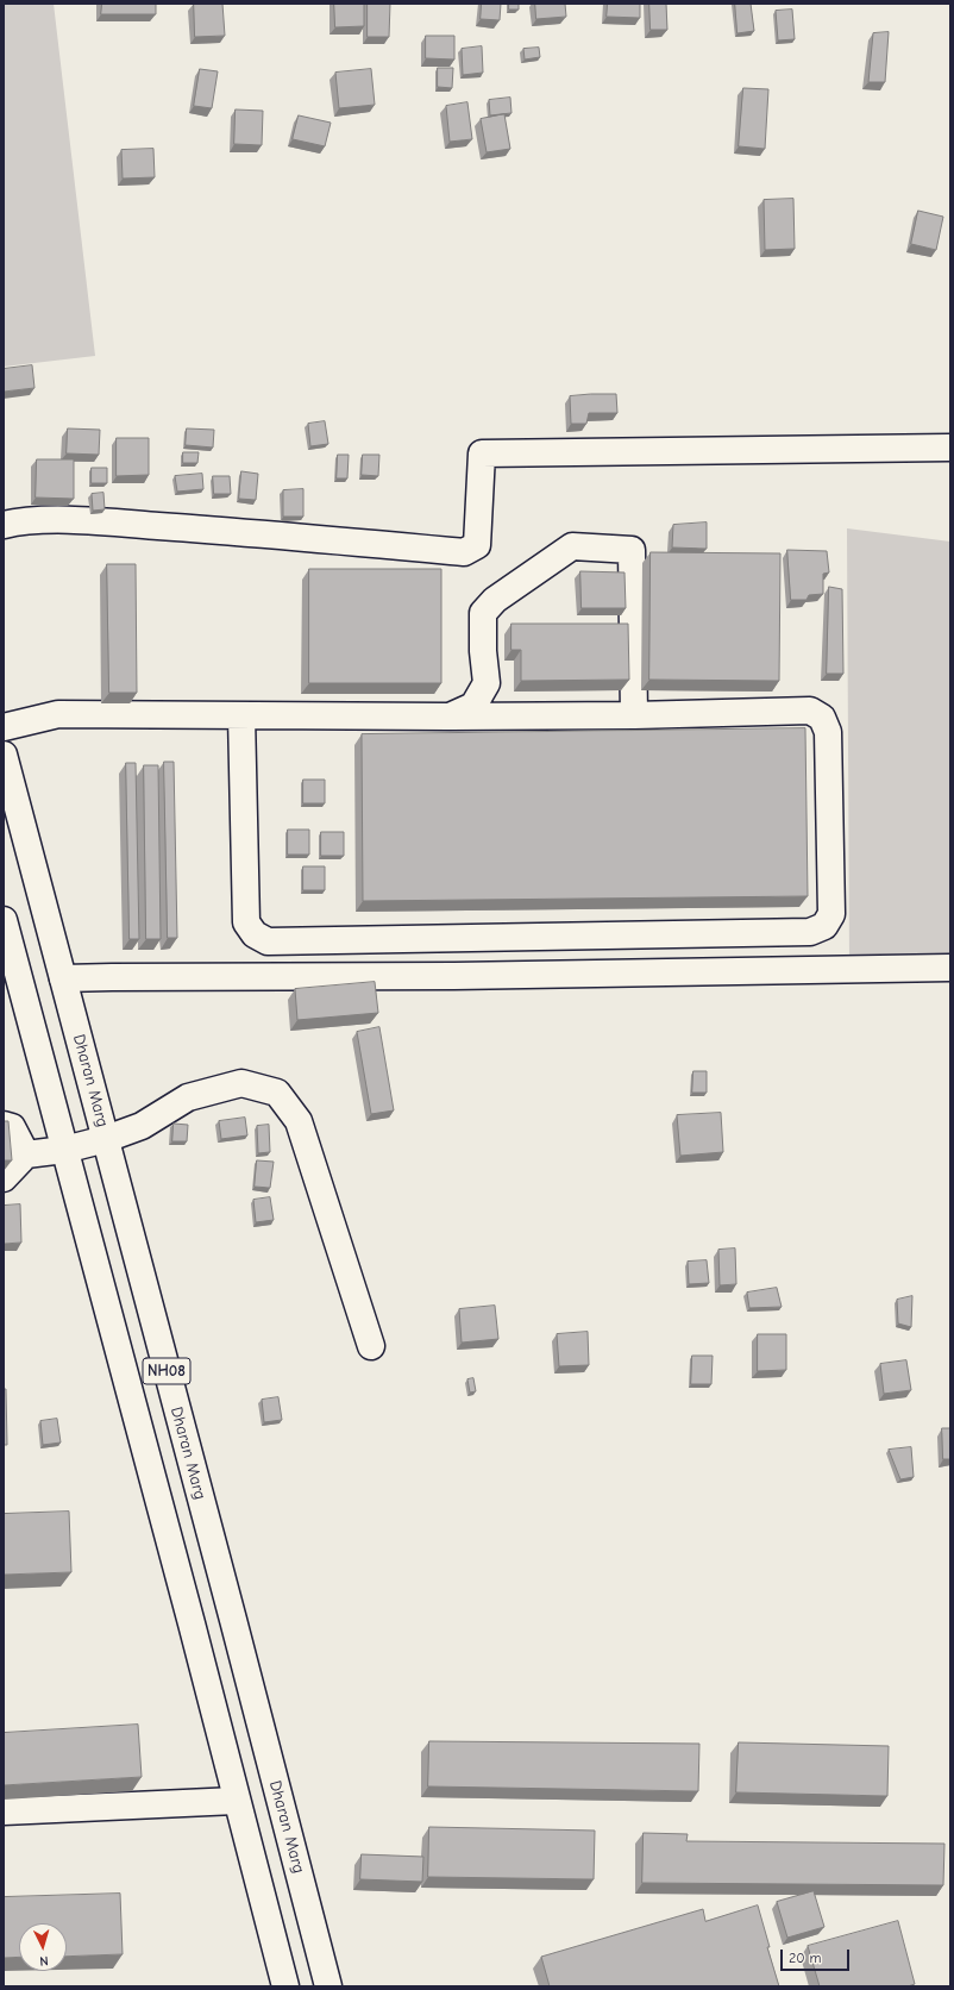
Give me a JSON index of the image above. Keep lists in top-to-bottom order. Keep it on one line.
{"streets":{"main road":["Dharan Marg","NH08"]},"scale_bar":"20 m","north":"bottom"}
